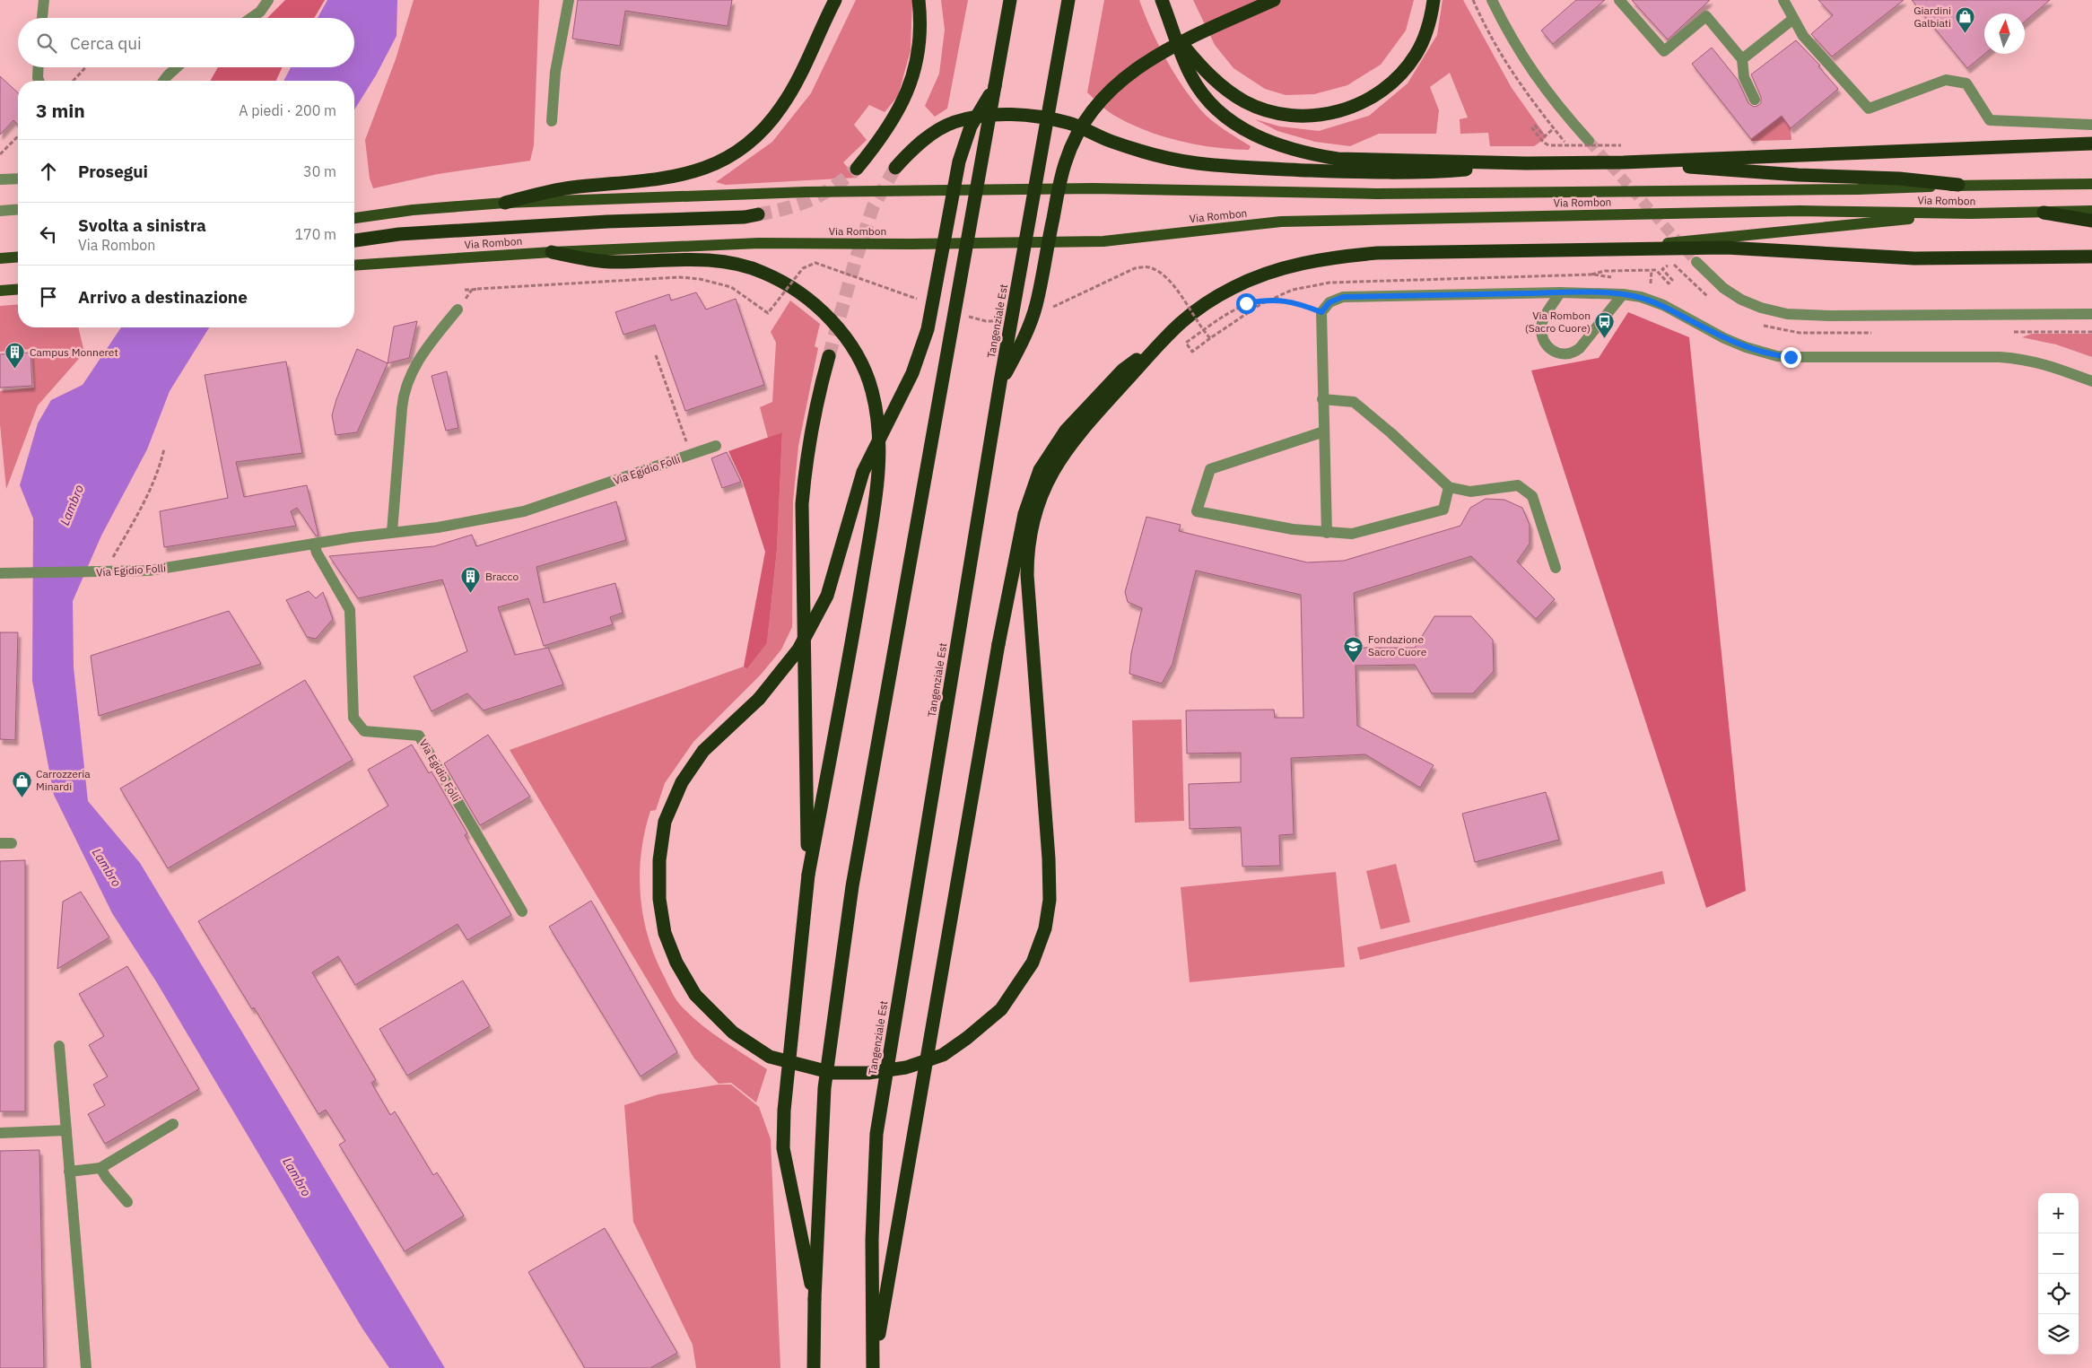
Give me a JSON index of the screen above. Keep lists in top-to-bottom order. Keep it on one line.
{"streets":{"highway":["Tangenziale Est"],"main road":["Via Rombon"],"street":["Via Egidio Folli"]},"water":["Lambro"],"places":{"shop":["Giardini Galbiati","Carrozzeria Minardi"],"bus stop":["Via Rombon (Sacro Cuore)"],"building":["Campus Monneret","Bracco"],"school or university":["Fondazione Sacro Cuore"]},"north":"top","page":{"search":"Cerca qui","heading":["3 min","A piedi · 200 m"],"list":[["Prosegui","30 m"],["Svolta a sinistra","Via Rombon","170 m"],"Arrivo a destinazione"],"map_buttons":["+","−"]}}
